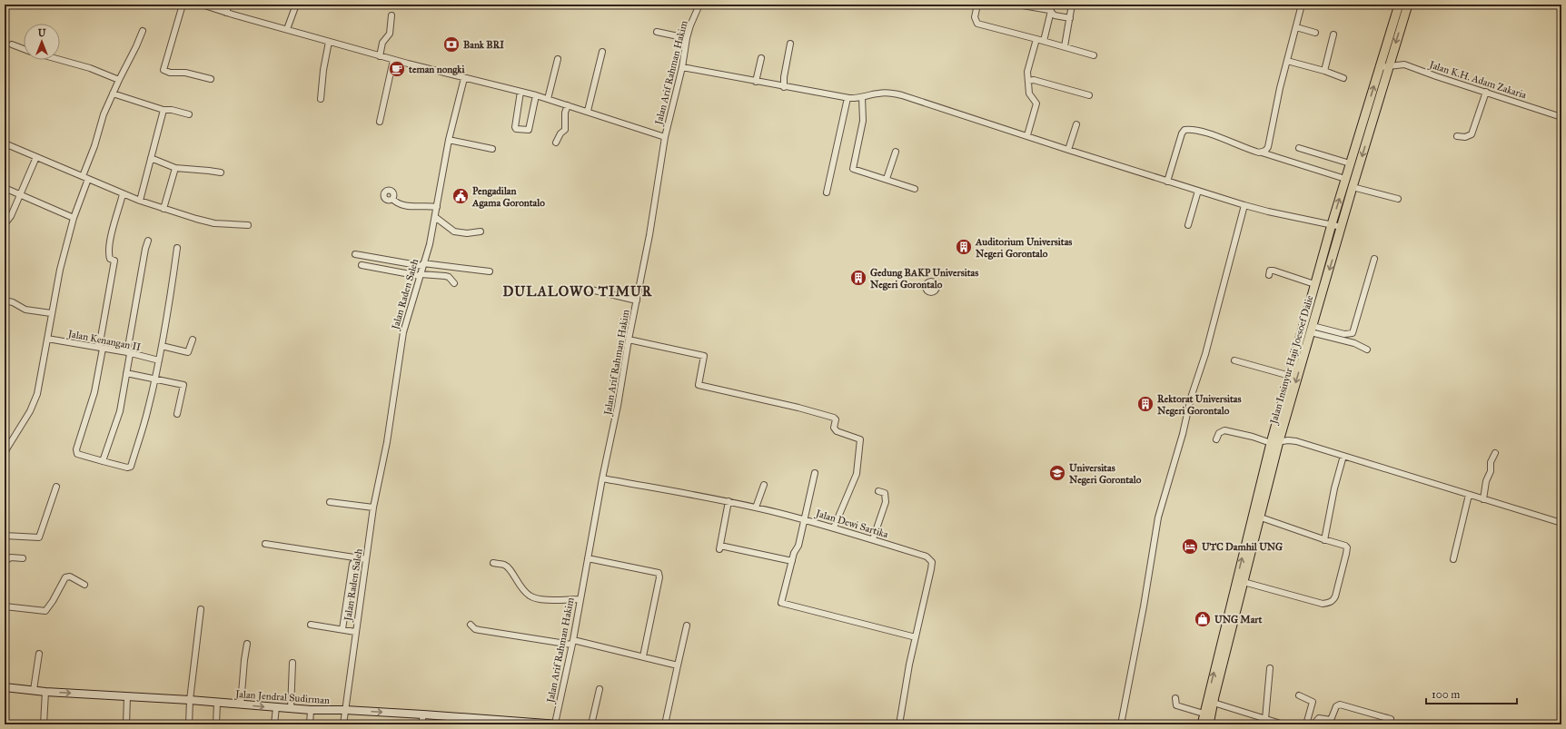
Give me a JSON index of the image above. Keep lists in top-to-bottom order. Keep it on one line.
{"streets":{"main road":["Jalan Insinyur Haji Joesoef Dalie"],"street":["Jalan Arif Rahman Hakim","Jalan K.H. Adam Zakaria","Jalan Raden Saleh","Jalan Kenangan II","Jalan Dewi Sartika","Jalan Jendral Sudirman"]},"crossings":[["Jalan Arif Rahman Hakim","Jalan Dewi Sartika"],["Jalan Arif Rahman Hakim","Jalan Jendral Sudirman"],["Jalan K.H. Adam Zakaria","Jalan Insinyur Haji Joesoef Dalie"],["Jalan Raden Saleh","Jalan Jendral Sudirman"]],"one_way":["Jalan Jendral Sudirman"],"districts":["DULALOWO TIMUR"],"places":{"bank":["Bank BRI"],"cafe":["teman nongki"],"public building":["Pengadilan Agama Gorontalo"],"building":["Auditorium Universitas Negeri Gorontalo","Gedung BAKP Universitas Negeri Gorontalo","Rektorat Universitas Negeri Gorontalo"],"school or university":["Universitas Negeri Gorontalo"],"hotel":["UTC Damhil UNG"],"shop":["UNG Mart"]},"scale_bar":"100 m","north":"top"}
